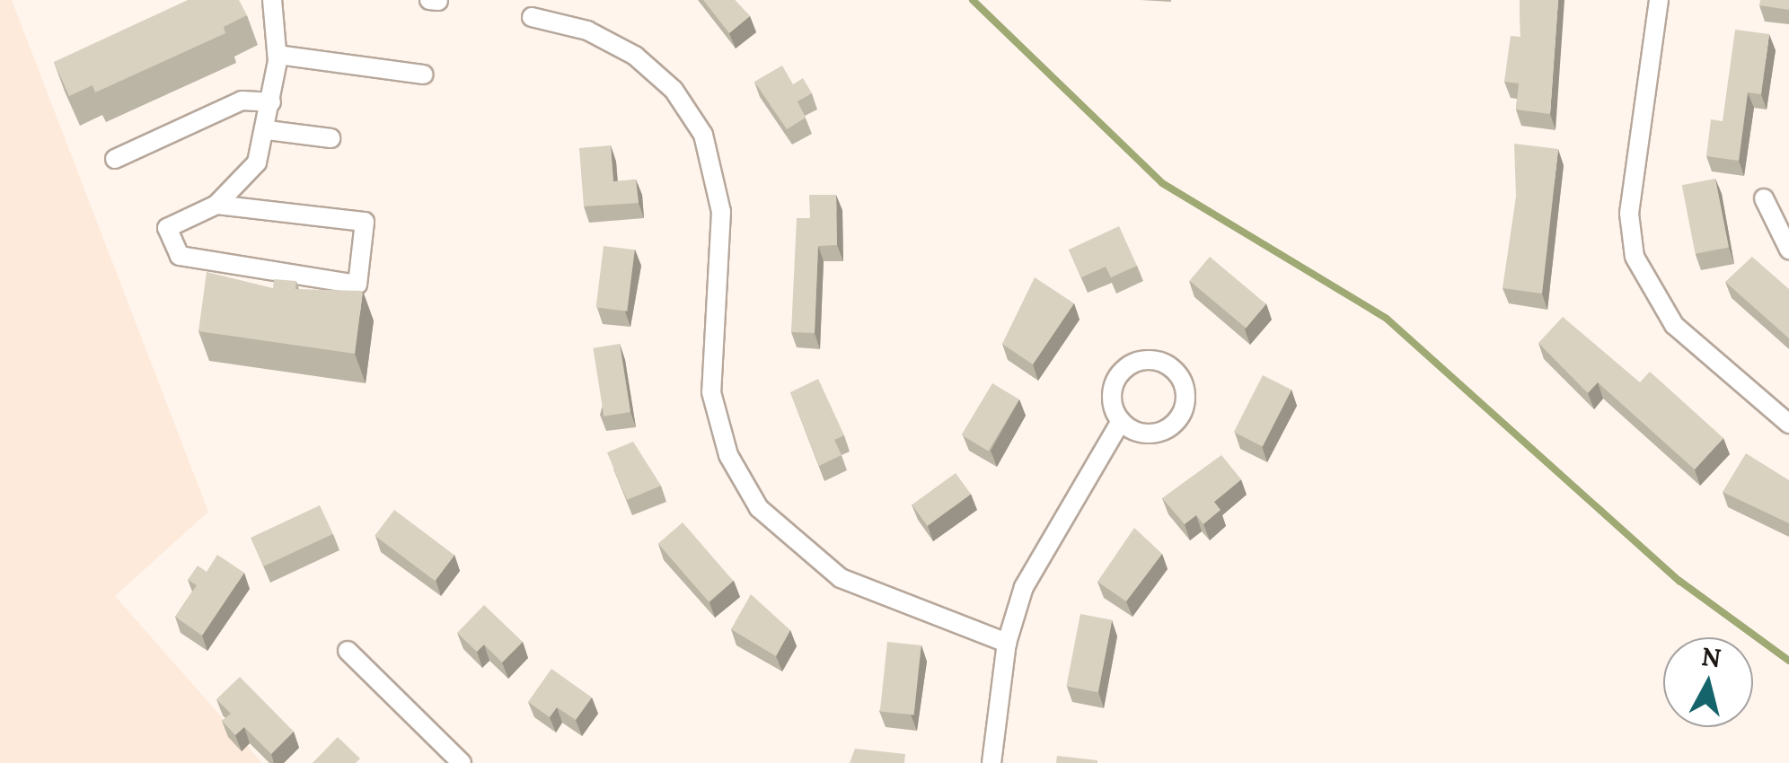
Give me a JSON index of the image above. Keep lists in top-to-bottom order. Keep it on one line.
{"north":"top"}
